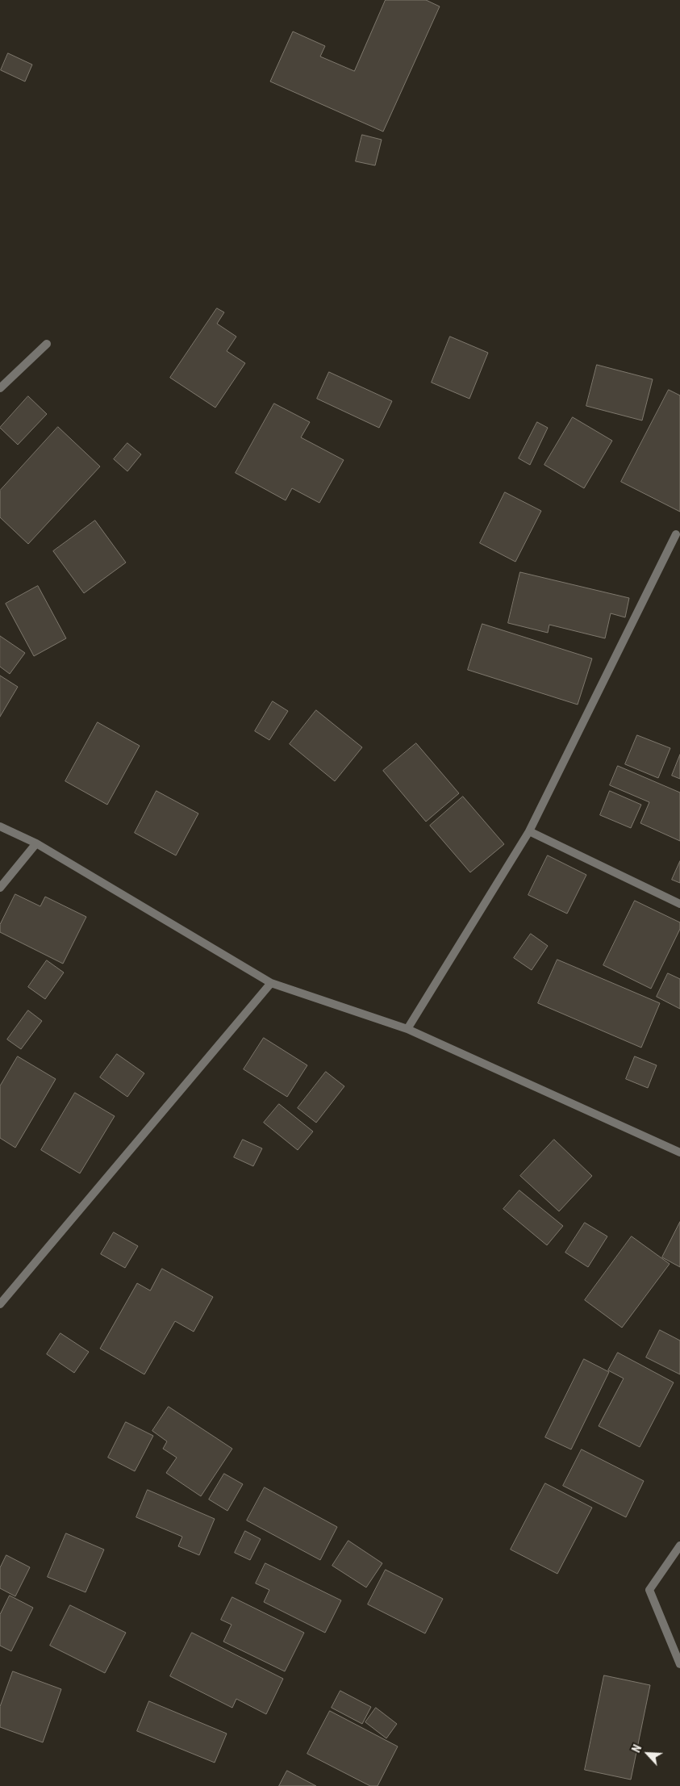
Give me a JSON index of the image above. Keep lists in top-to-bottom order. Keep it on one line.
{"north":"top left"}
